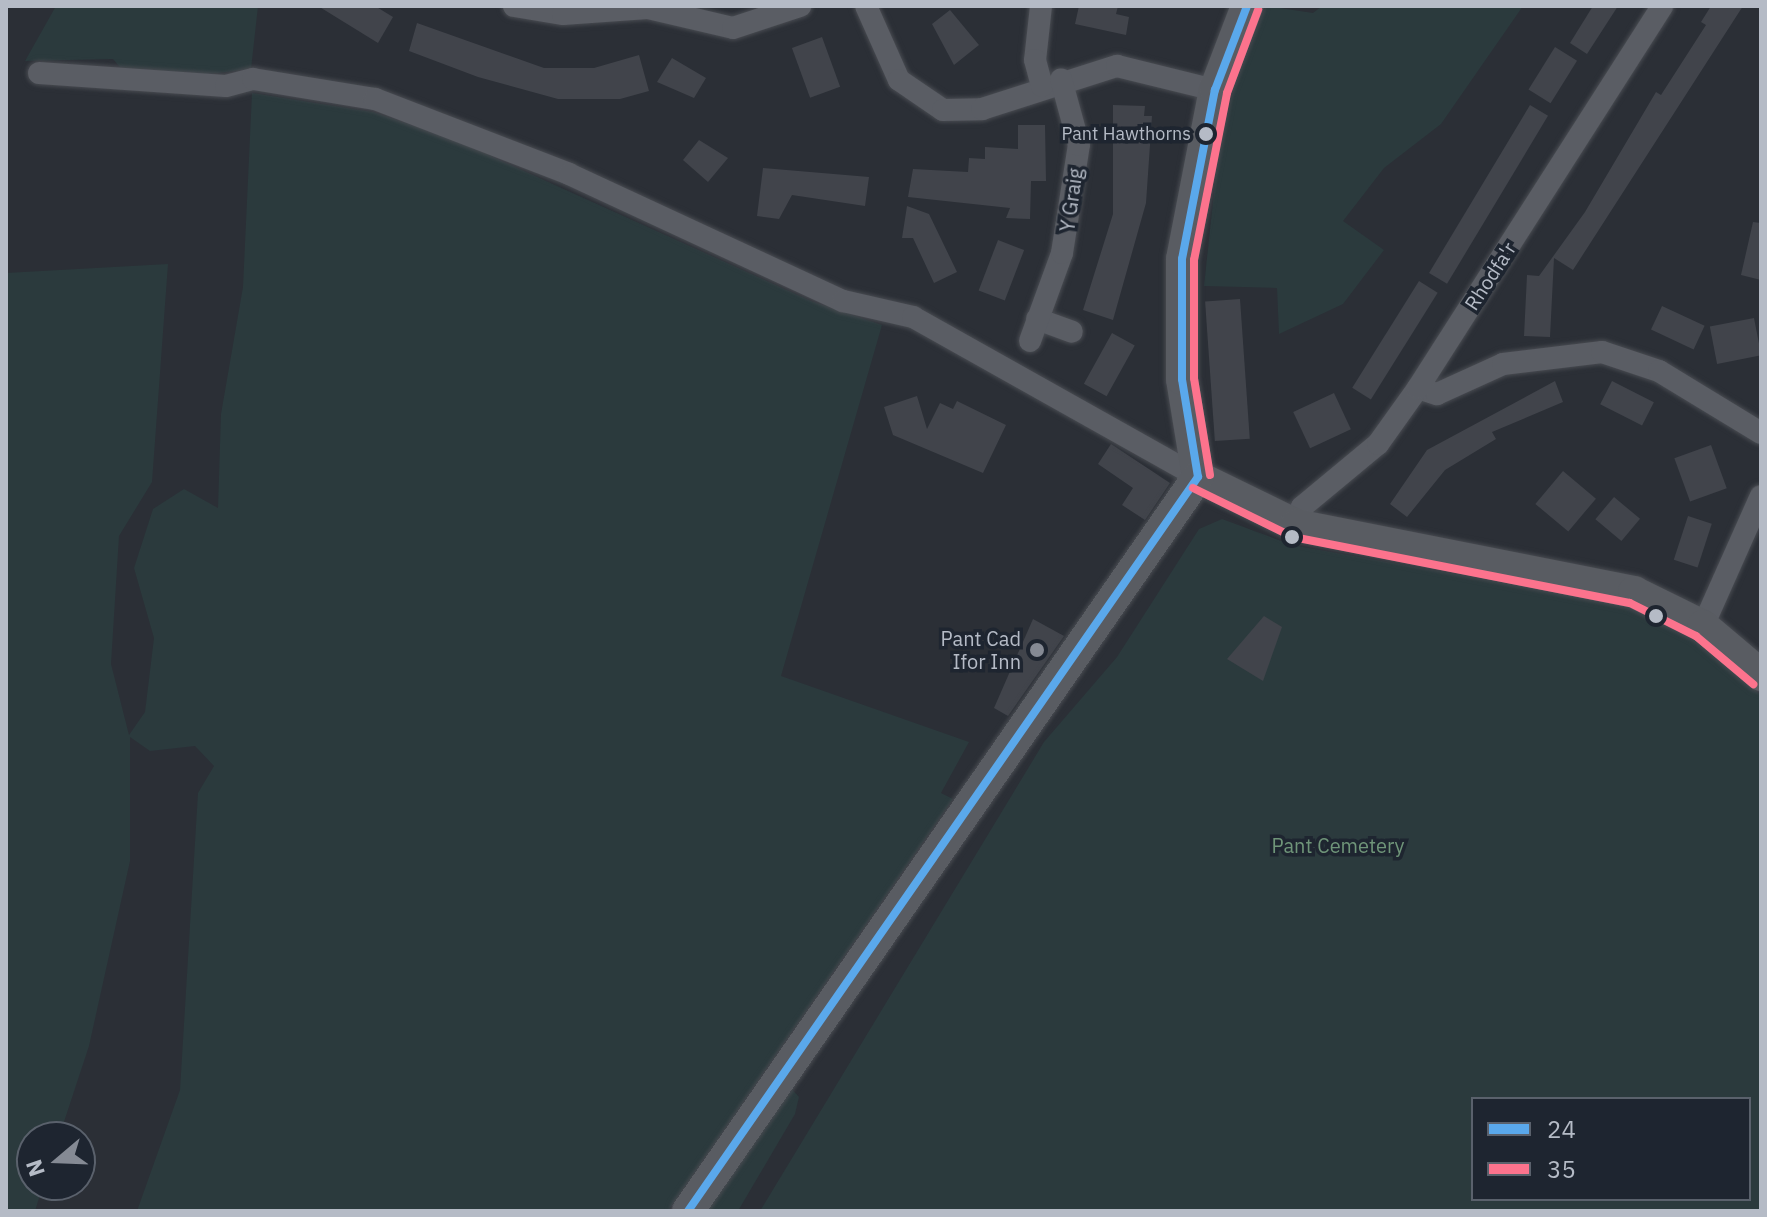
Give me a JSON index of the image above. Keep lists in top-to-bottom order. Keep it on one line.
{"streets":{"street":["Y Graig","Rhodfa'r"]},"parks":["Pant Cemetery"],"places":["Pant Hawthorns","Pant Cad Ifor Inn"],"lines":["transit line 24","transit line 35"],"legend":["24","35"],"north":"left"}
